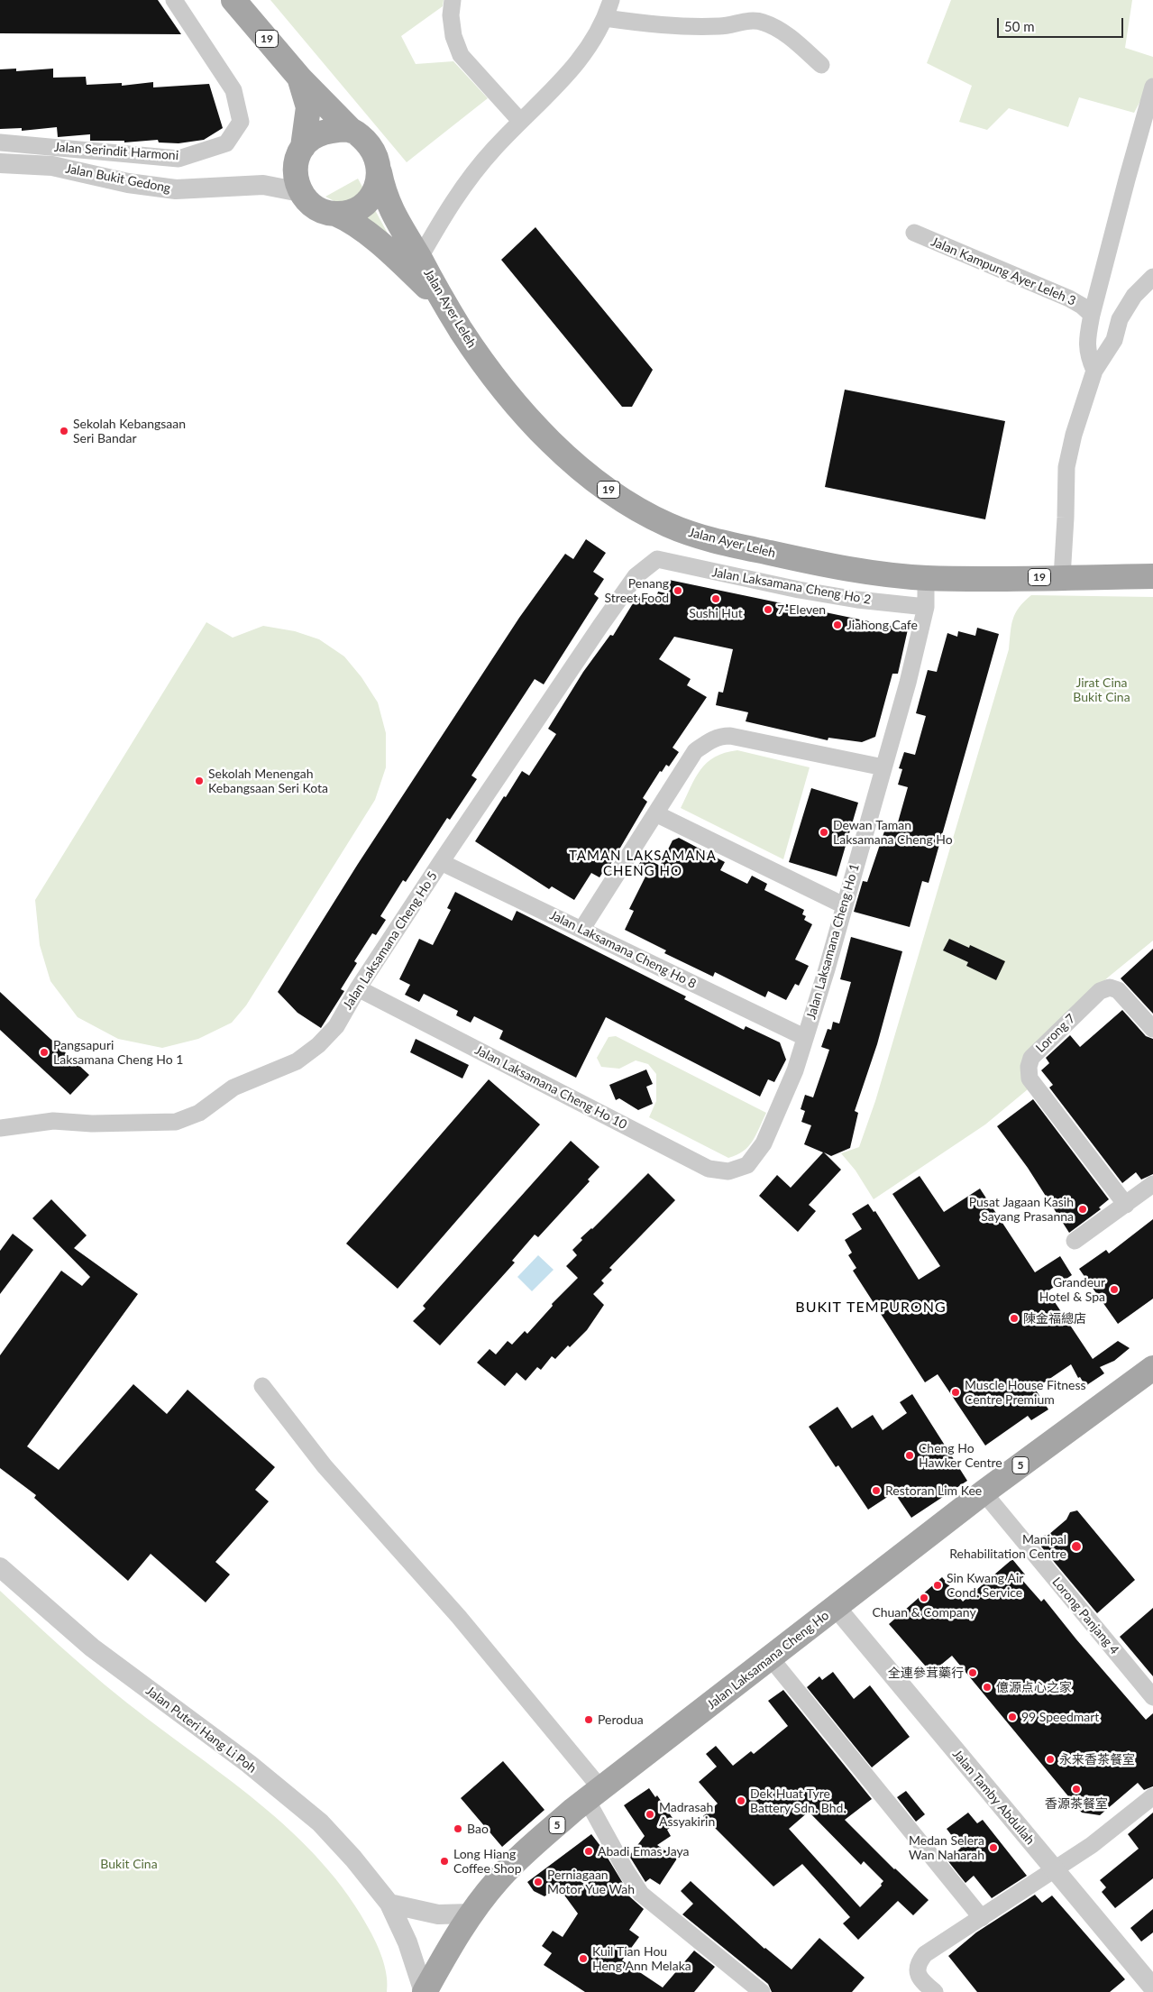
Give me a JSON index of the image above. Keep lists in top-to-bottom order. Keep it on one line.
{"streets":{"main road":["19","Jalan Ayer Leleh","5","Jalan Laksamana Cheng Ho"],"street":["Jalan Serindit Harmoni","Jalan Bukit Gedong","Jalan Kampung Ayer Leleh 3","Jalan Laksamana Cheng Ho 2","Jalan Laksamana Cheng Ho 5","Jalan Laksamana Cheng Ho 1","Jalan Laksamana Cheng Ho 8","Lorong 7","Jalan Laksamana Cheng Ho 10","Lorong Panjang 4","Jalan Puteri Hang Li Poh","Jalan Tamby Abdullah"]},"crossings":[["19","Jalan Bukit Gedong"],["19","Jalan Ayer Leleh"],["Jalan Bukit Gedong","Jalan Ayer Leleh"],["Jalan Ayer Leleh","Jalan Laksamana Cheng Ho 1"],["Jalan Laksamana Cheng Ho 2","Jalan Laksamana Cheng Ho 5"],["Jalan Laksamana Cheng Ho 2","Jalan Laksamana Cheng Ho 1"],["Jalan Laksamana Cheng Ho 5","Jalan Laksamana Cheng Ho 8"],["Jalan Laksamana Cheng Ho 5","Jalan Laksamana Cheng Ho 10"],["Jalan Laksamana Cheng Ho 1","Jalan Laksamana Cheng Ho 8"],["Jalan Laksamana Cheng Ho 1","Jalan Laksamana Cheng Ho 10"],["Lorong Panjang 4","Jalan Laksamana Cheng Ho"],["Jalan Laksamana Cheng Ho","Jalan Puteri Hang Li Poh"],["Jalan Laksamana Cheng Ho","Jalan Tamby Abdullah"]],"districts":["TAMAN LAKSAMANA CHENG HO","BUKIT TEMPURONG"],"parks":["Jirat Cina Bukit Cina","Bukit Cina"],"places":["Sekolah Kebangsaan Seri Bandar","Penang Street Food","Sushi Hut","7-Eleven","Jiahong Cafe","Sekolah Menengah Kebangsaan Seri Kota","Dewan Taman Laksamana Cheng Ho","Pangsapuri Laksamana Cheng Ho 1","Pusat Jagaan Kasih Sayang Prasanna","Grandeur Hotel & Spa","陳金福總店","Muscle House Fitness Centre Premium","Cheng Ho Hawker Centre","Restoran Lim Kee","Manipal Rehabilitation Centre","Sin Kwang Air Cond. Service","Chuan & Company","全連參茸藥行","億源点心之家","99 Speedmart","Perodua","永来香茶餐室","香源茶餐室","Dek Huat Tyre Battery Sdn. Bhd.","Madrasah Assyakirin","Bao","Medan Selera Wan Naharah","Abadi Emas Jaya","Long Hiang Coffee Shop","Perniagaan Motor Yue Wah","Kuil Tian Hou Heng Ann Melaka"],"scale_bar":"50 m"}
